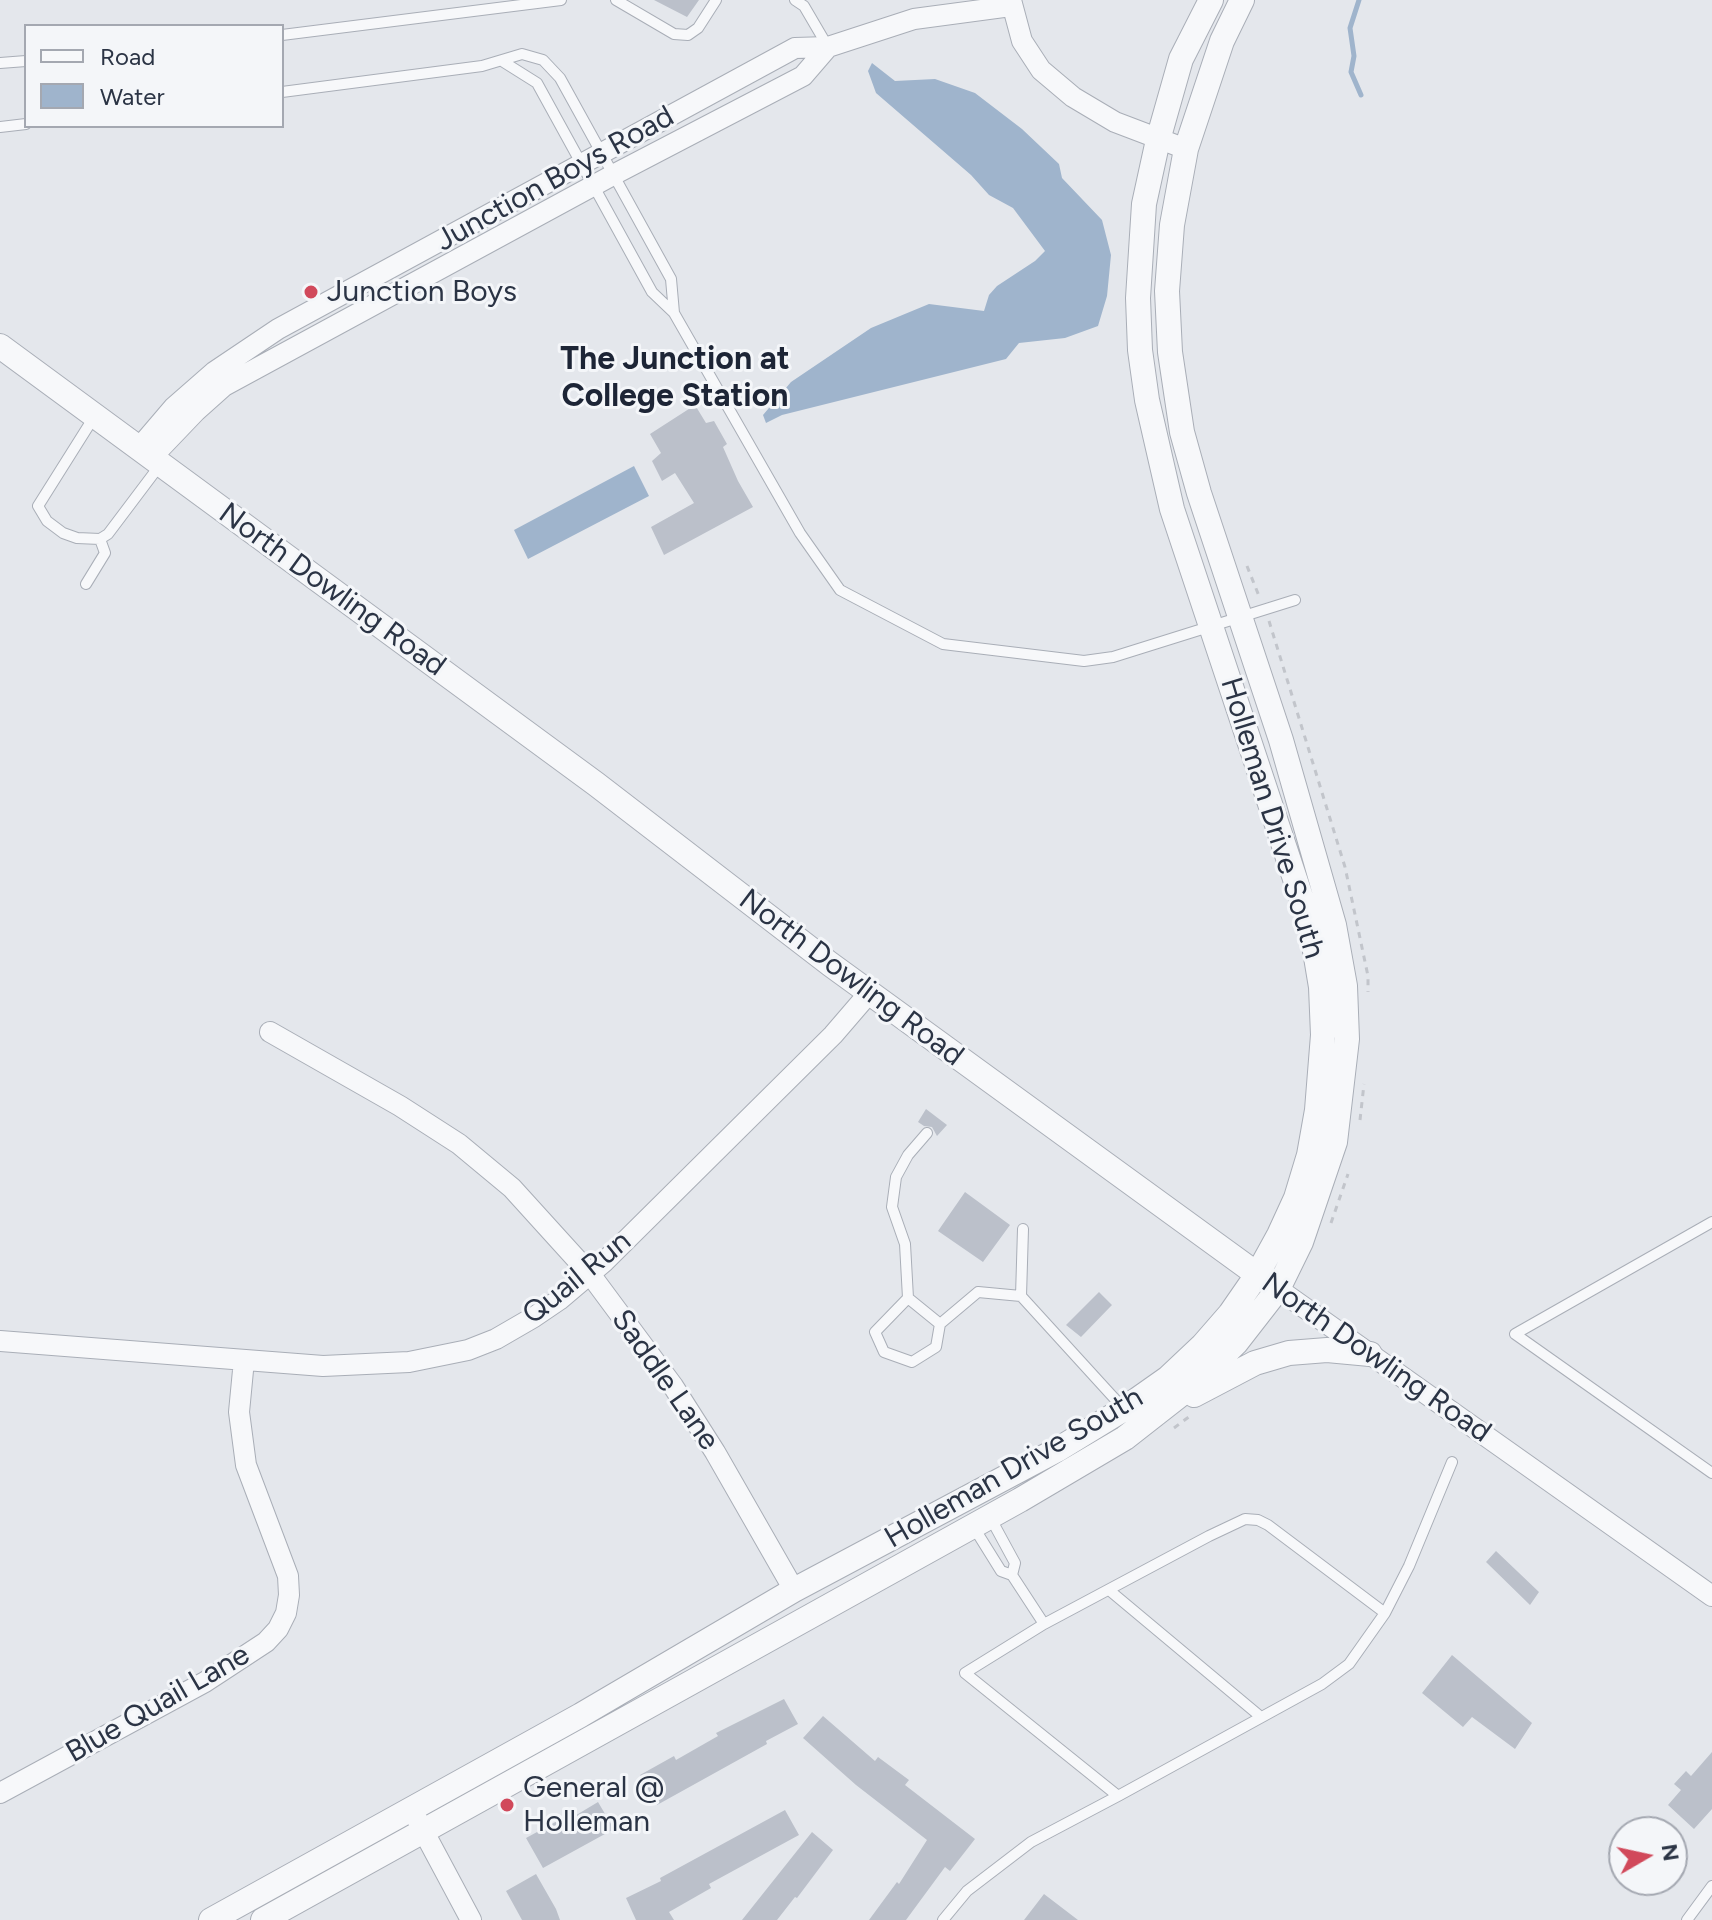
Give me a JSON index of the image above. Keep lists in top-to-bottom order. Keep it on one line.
{"streets":{"street":["Junction Boys Road","North Dowling Road","Holleman Drive South","Quail Run","Saddle Lane","Blue Quail Lane"]},"crossings":[["Junction Boys Road","North Dowling Road"],["North Dowling Road","Holleman Drive South"],["North Dowling Road","Quail Run"],["Holleman Drive South","Saddle Lane"],["Quail Run","Saddle Lane"],["Quail Run","Blue Quail Lane"]],"districts":["The Junction at College Station"],"places":["Junction Boys","General @ Holleman"],"legend":["Road","Water"],"north":"right"}
